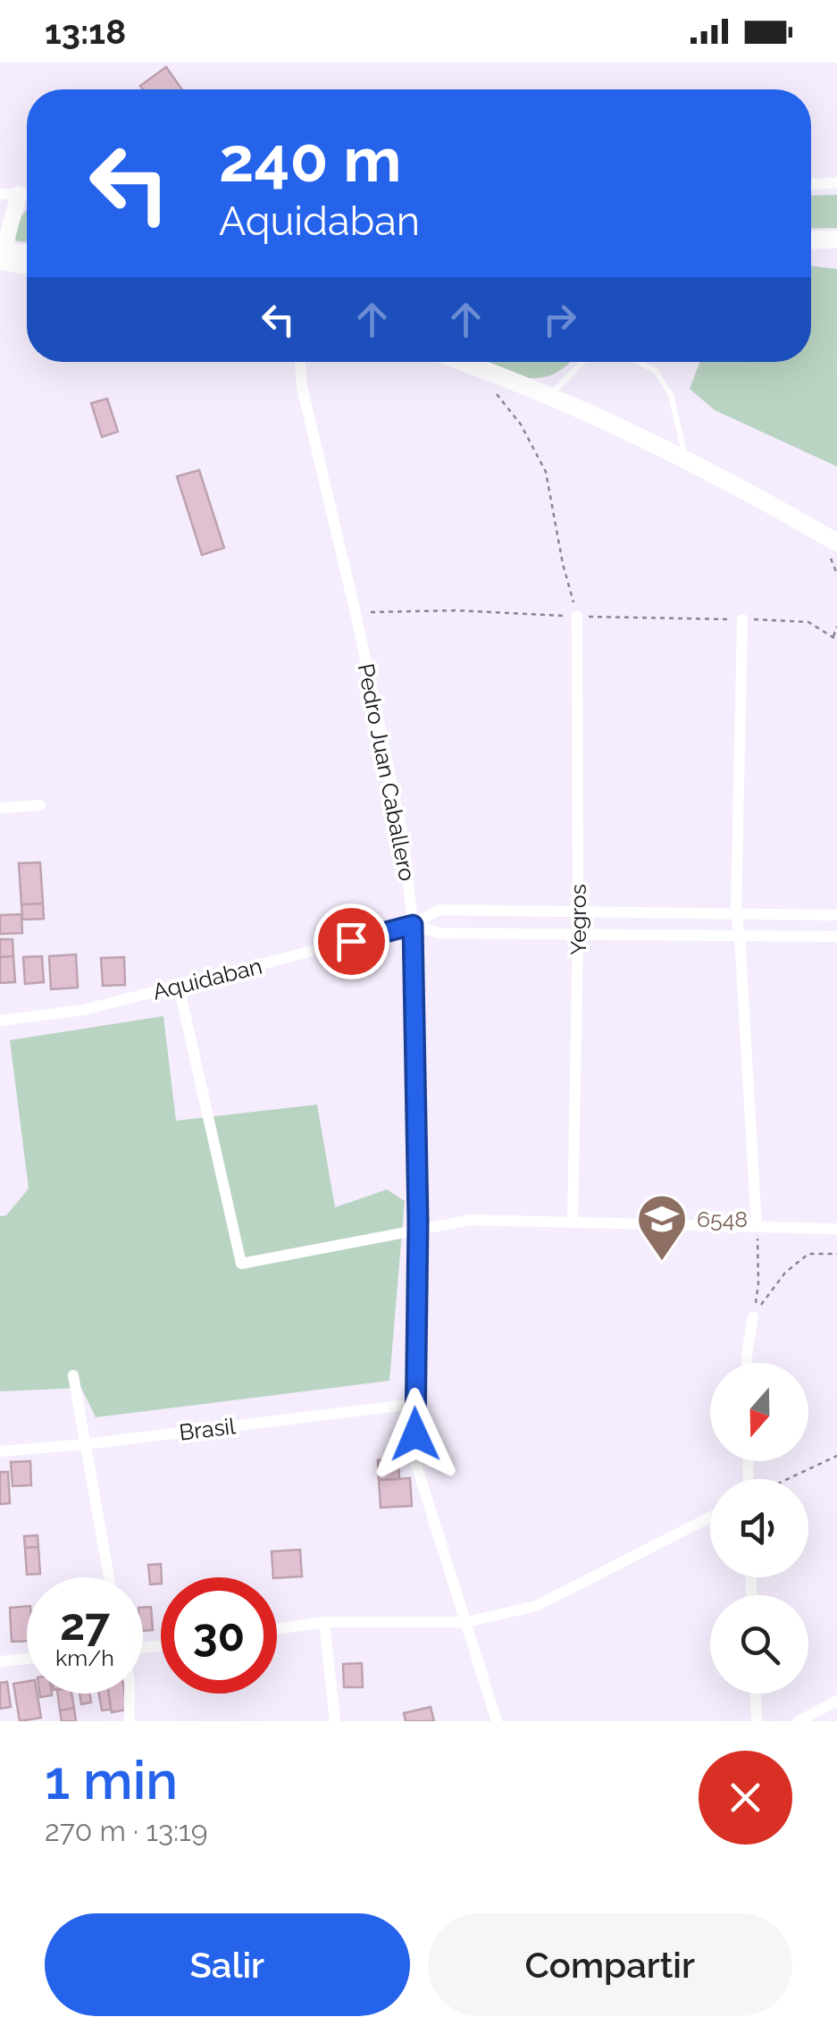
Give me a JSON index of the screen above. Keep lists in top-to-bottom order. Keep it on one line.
{"streets":{"street":["Pedro Juan Caballero","Yegros","Aquidaban","Brasil"]},"crossings":[["Pedro Juan Caballero","Aquidaban"],["Pedro Juan Caballero","Brasil"],["Yegros","Aquidaban"]],"places":{"school or university":["6548"]},"north":"bottom","page":{"status":"13:18","turn":["240 m","Aquidaban"],"speed":"27 km/h","limit":"30","heading":["1 min","270 m · 13:19"],"buttons":["Salir","Compartir"]}}
